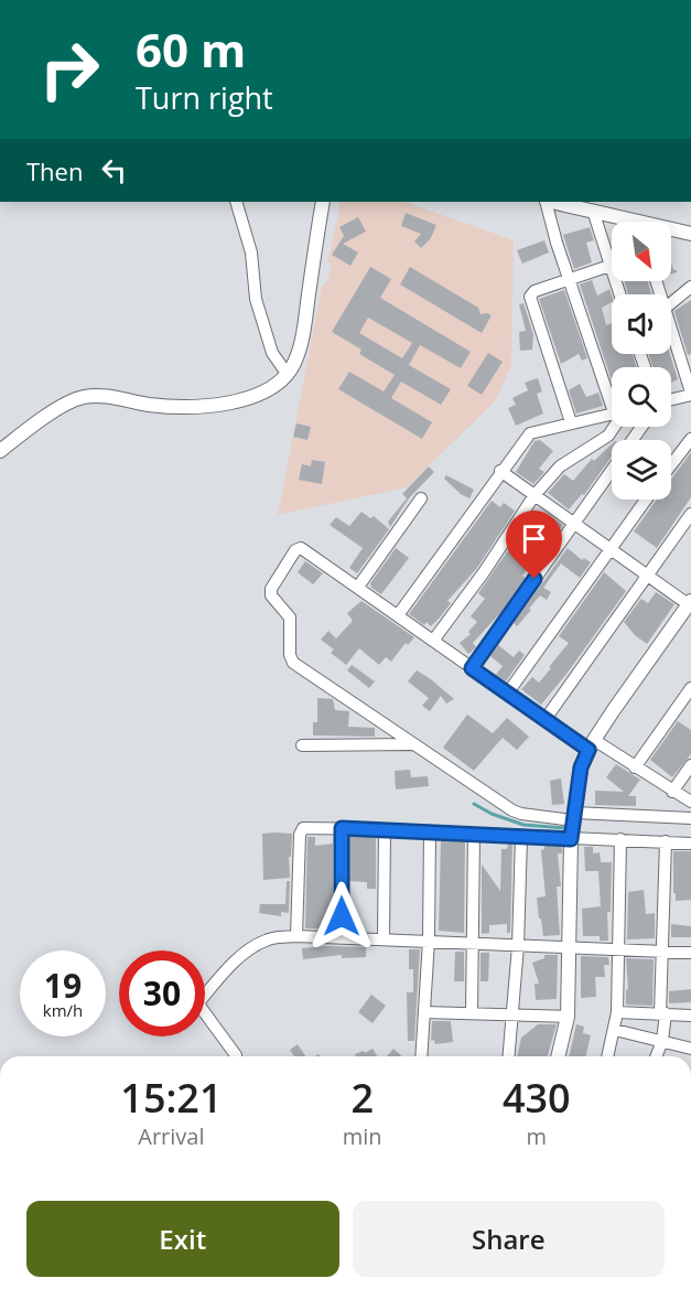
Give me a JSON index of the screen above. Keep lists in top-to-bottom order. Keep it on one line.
{"north":"bottom right","page":{"turn":["60 m","Turn right"],"then":"Then","speed":"19 km/h","limit":"30","eta":["15:21","Arrival","2","min","430","m"],"buttons":["Exit","Share"]}}
